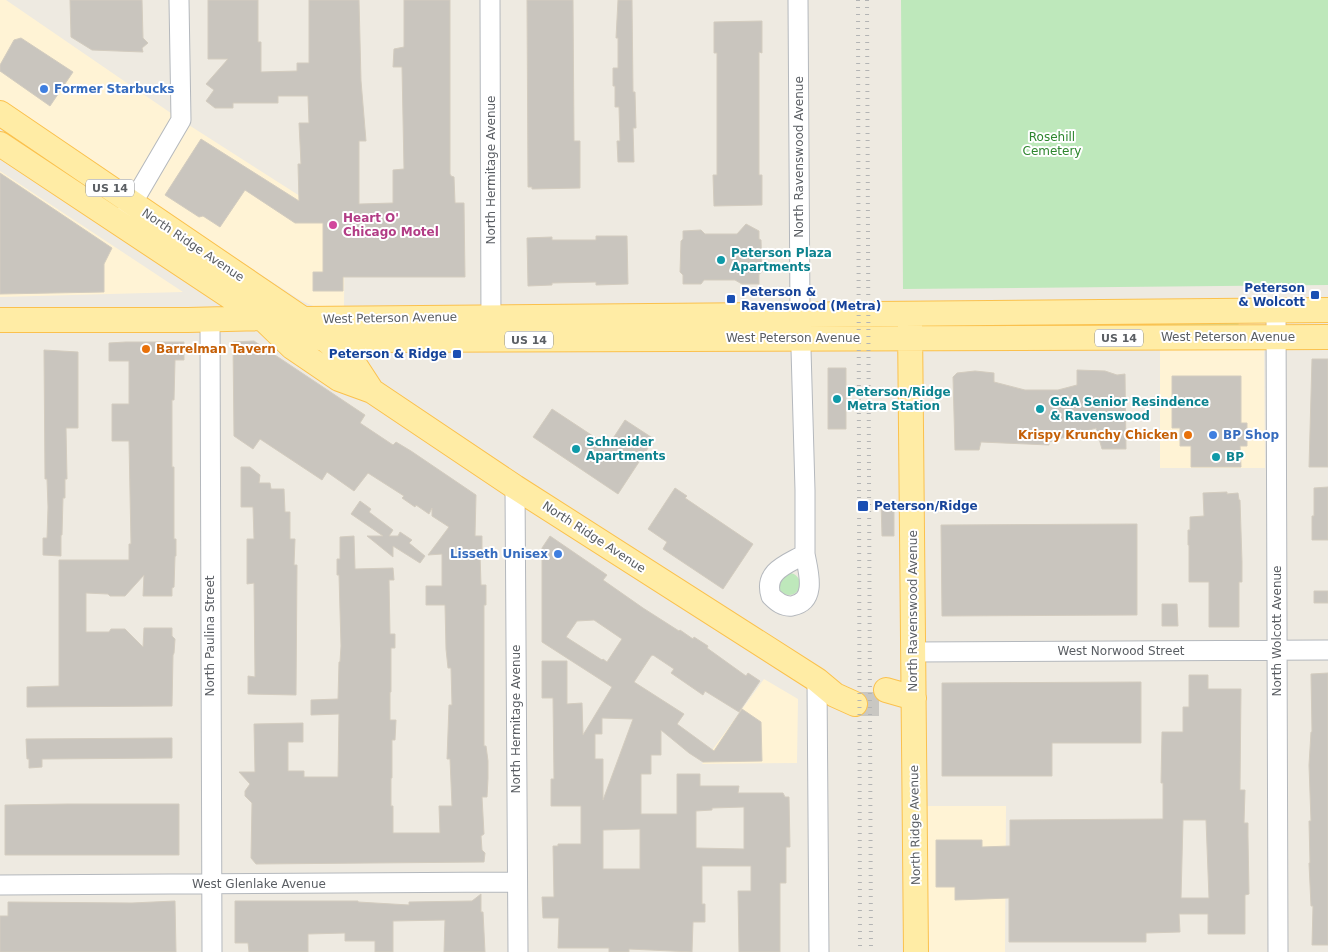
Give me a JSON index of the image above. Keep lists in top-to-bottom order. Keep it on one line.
{"streets":{"main road":["North Ravenswood Avenue","US 14","North Ridge Avenue","West Peterson Avenue"],"street":["North Hermitage Avenue","North Wolcott Avenue","North Paulina Street","West Norwood Street","West Glenlake Avenue"]},"crossings":[["North Ravenswood Avenue","North Ridge Avenue"],["North Ravenswood Avenue","West Peterson Avenue"],["North Ravenswood Avenue","West Norwood Street"],["North Hermitage Avenue","North Ridge Avenue"],["North Hermitage Avenue","West Peterson Avenue"],["North Hermitage Avenue","West Glenlake Avenue"],["North Ridge Avenue","West Peterson Avenue"],["West Peterson Avenue","North Wolcott Avenue"],["West Peterson Avenue","North Paulina Street"],["North Wolcott Avenue","West Norwood Street"],["North Paulina Street","West Glenlake Avenue"]],"parks":["Rosehill Cemetery"],"places":{"other":["Former Starbucks","Heart O' Chicago Motel","Peterson Plaza Apartments","Barrelman Tavern","Peterson/Ridge Metra Station","G&A Senior Resindence & Ravenswood","Krispy Krunchy Chicken","BP Shop","Schneider Apartments","BP","Lisseth Unisex"],"transit":["Peterson & Wolcott","Peterson & Ravenswood (Metra)","Peterson & Ridge","Peterson/Ridge"]}}
